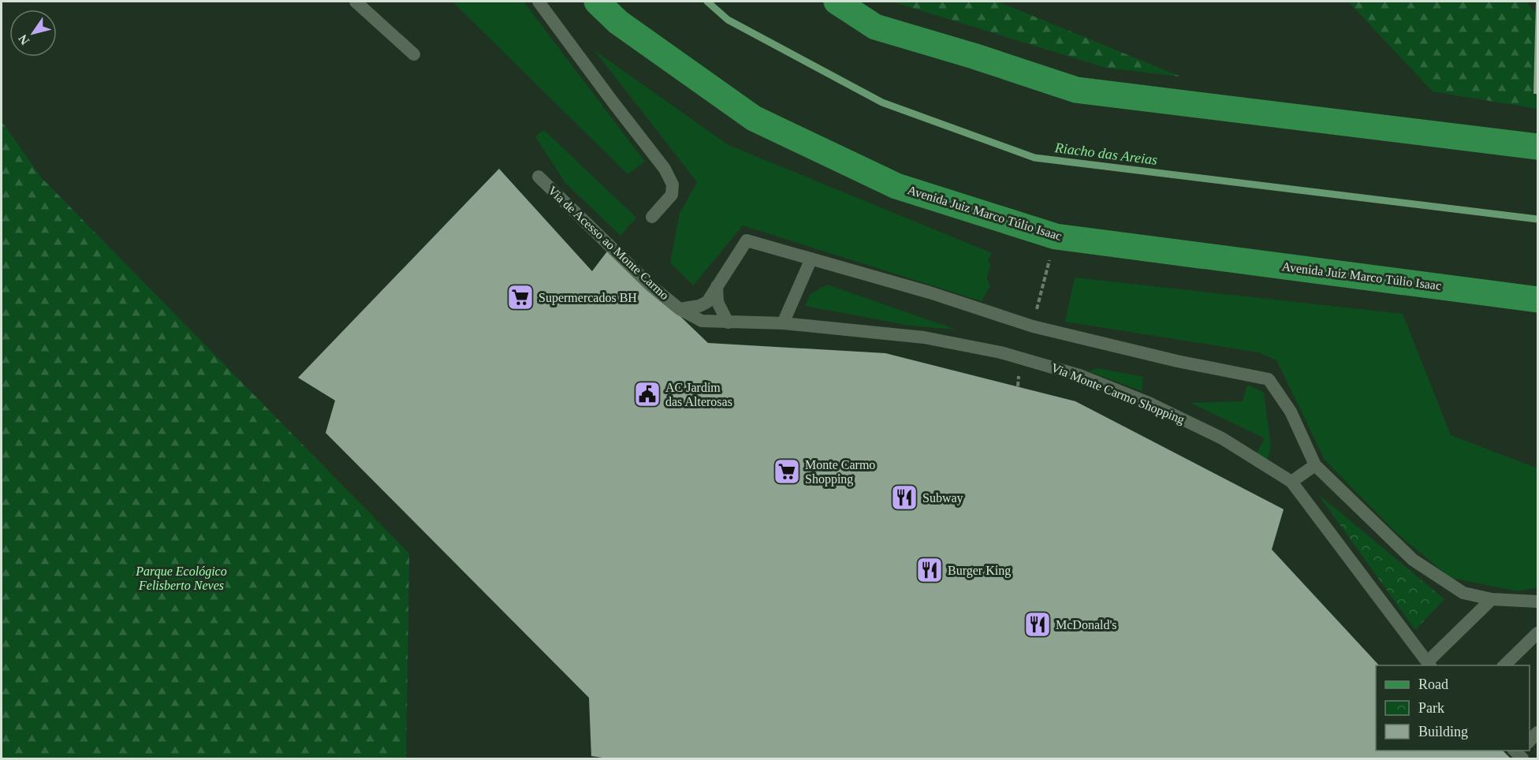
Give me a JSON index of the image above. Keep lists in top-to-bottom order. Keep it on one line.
{"streets":{"main road":["Avenida Juiz Marco Túlio Isaac"],"lane":["Via de Acesso ao Monte Carmo","Via Monte Carmo Shopping"]},"crossings":[["Via de Acesso ao Monte Carmo","Via Monte Carmo Shopping"]],"water":["Riacho das Areias"],"parks":["Parque Ecológico Felisberto Neves"],"places":{"supermarket":["Supermercados BH","Monte Carmo Shopping"],"public building":["AC Jardim das Alterosas"],"restaurant":["Subway","Burger King","McDonald's"]},"legend":["Road","Park","Building"],"north":"bottom left"}
